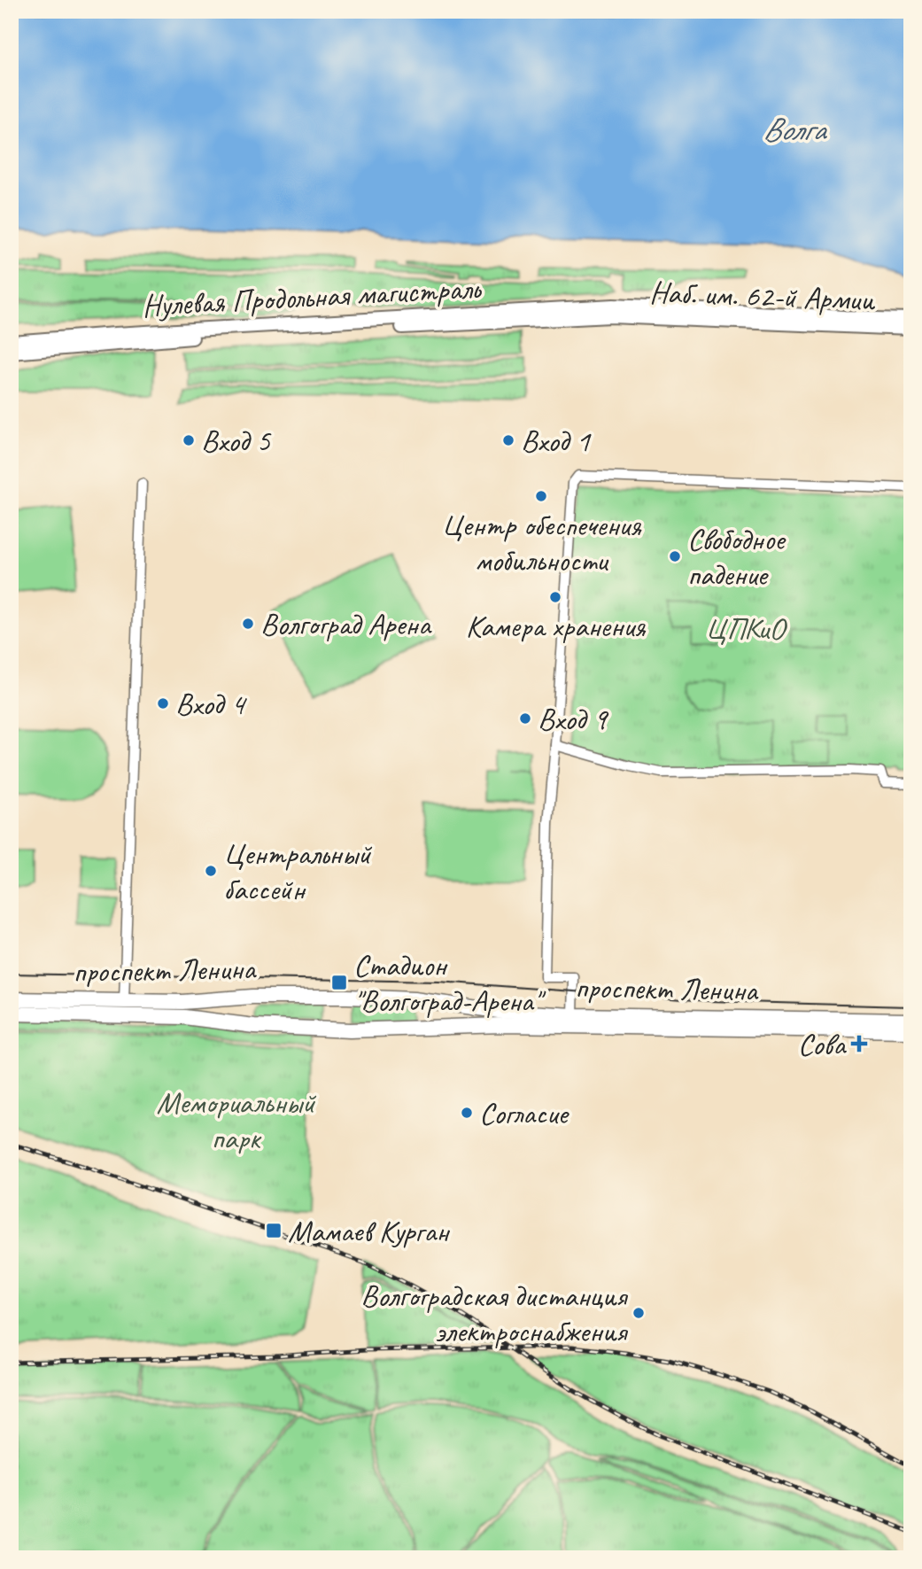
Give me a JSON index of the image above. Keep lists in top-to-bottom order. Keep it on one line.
{"streets":{"main road":["Наб. им. 62-й Армии","Нулевая Продольная магистраль","проспект Ленина"]},"crossings":[["Наб. им. 62-й Армии","Нулевая Продольная магистраль"]],"water":["Волга"],"parks":["ЦПКиО","Мемориальный парк"],"places":{"other":["Вход 5","Вход 1","Центр обеспечения мобильности","Свободное падение","Камера хранения","Волгоград Арена","Вход 4","Вход 9","Центральный бассейн","Согласие","Волгоградская дистанция электроснабжения"],"transit":["Стадион \"Волгоград-Арена\"","Мамаев Курган"],"health":["Сова"]}}
